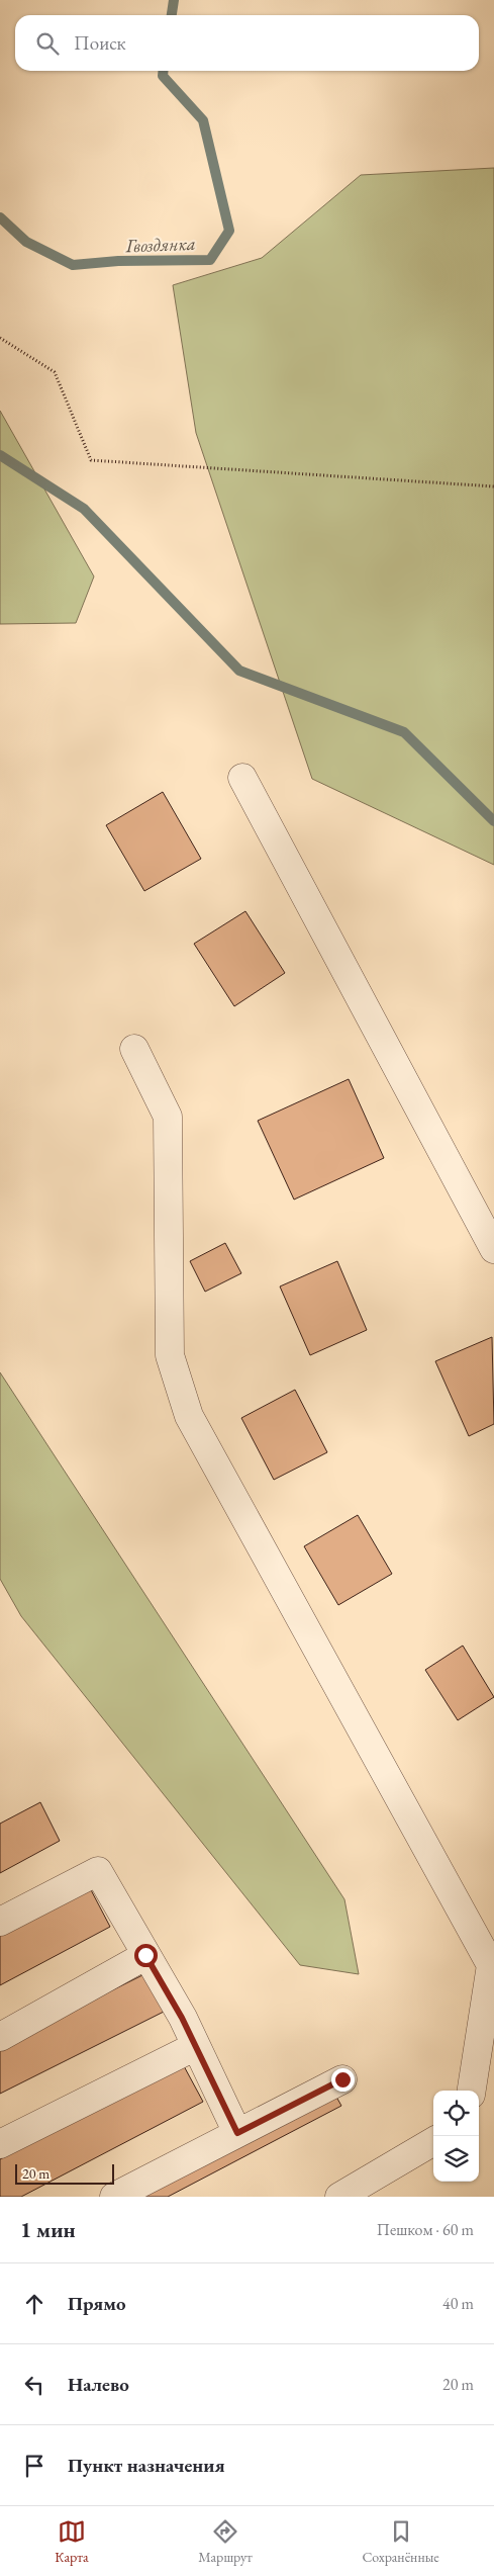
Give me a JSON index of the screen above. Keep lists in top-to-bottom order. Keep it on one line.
{"water":["Гвоздянка"],"scale_bar":"20 m","page":{"search":"Поиск","scale":"20 m","heading":["1 мин","Пешком · 60 m"],"list":[["Прямо","40 m"],["Налево","20 m"],"Пункт назначения"],"nav":["Карта","Маршрут","Сохранённые"]}}
